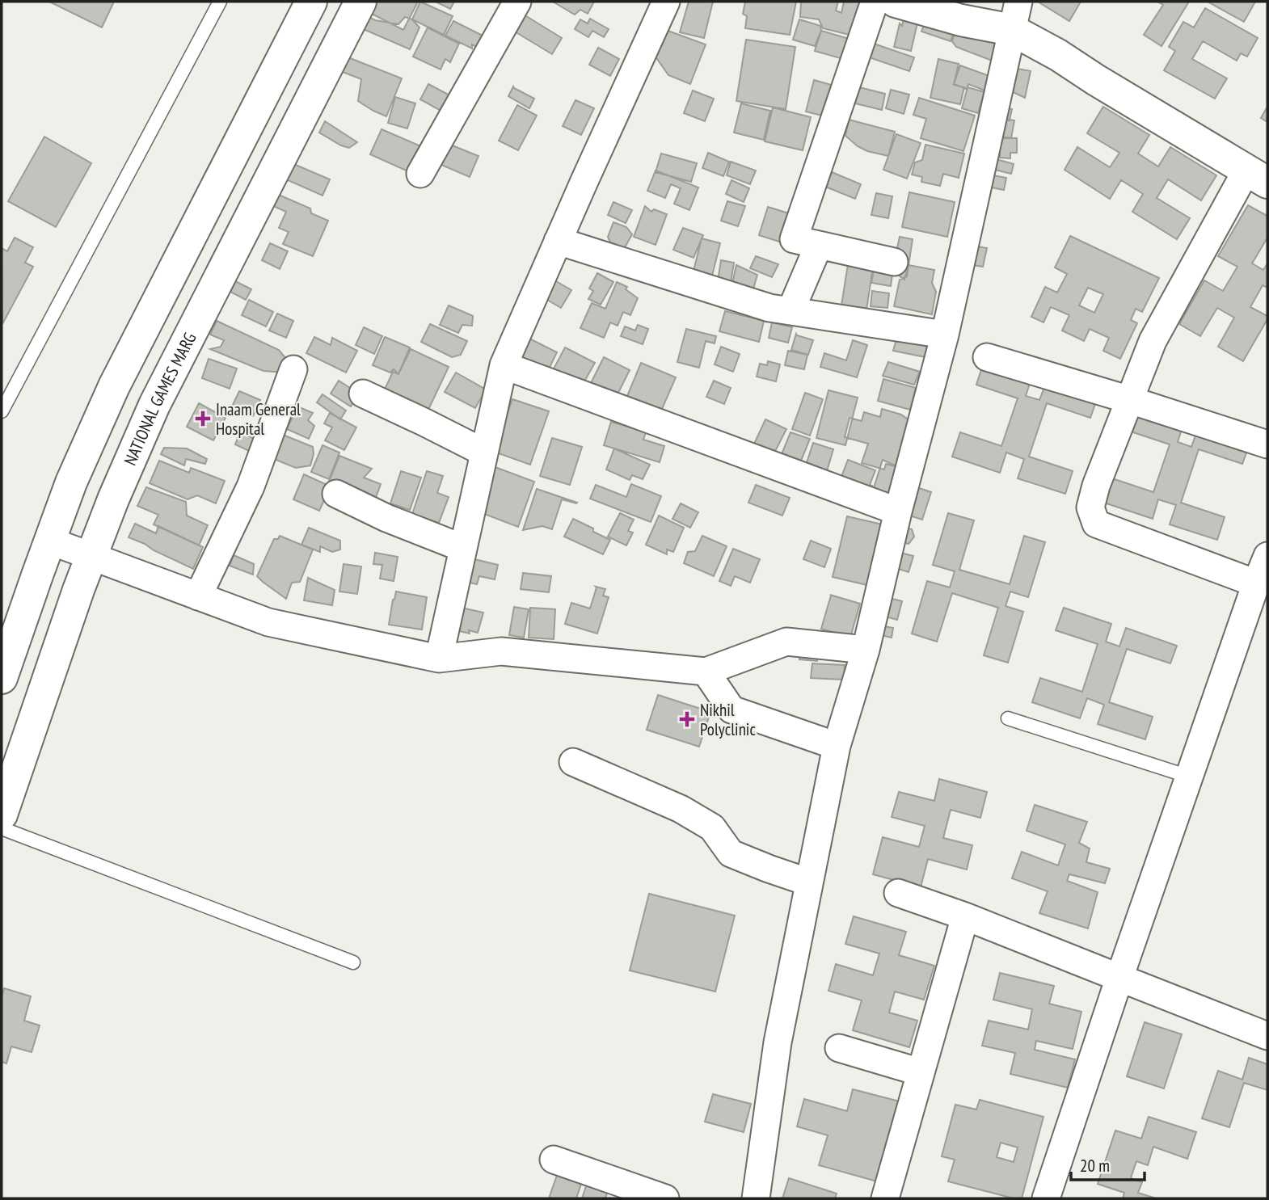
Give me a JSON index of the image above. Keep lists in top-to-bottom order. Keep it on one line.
{"streets":{"main road":["NATIONAL GAMES MARG"]},"places":{"health":["Inaam General Hospital","Nikhil Polyclinic"]},"scale_bar":"20 m"}
